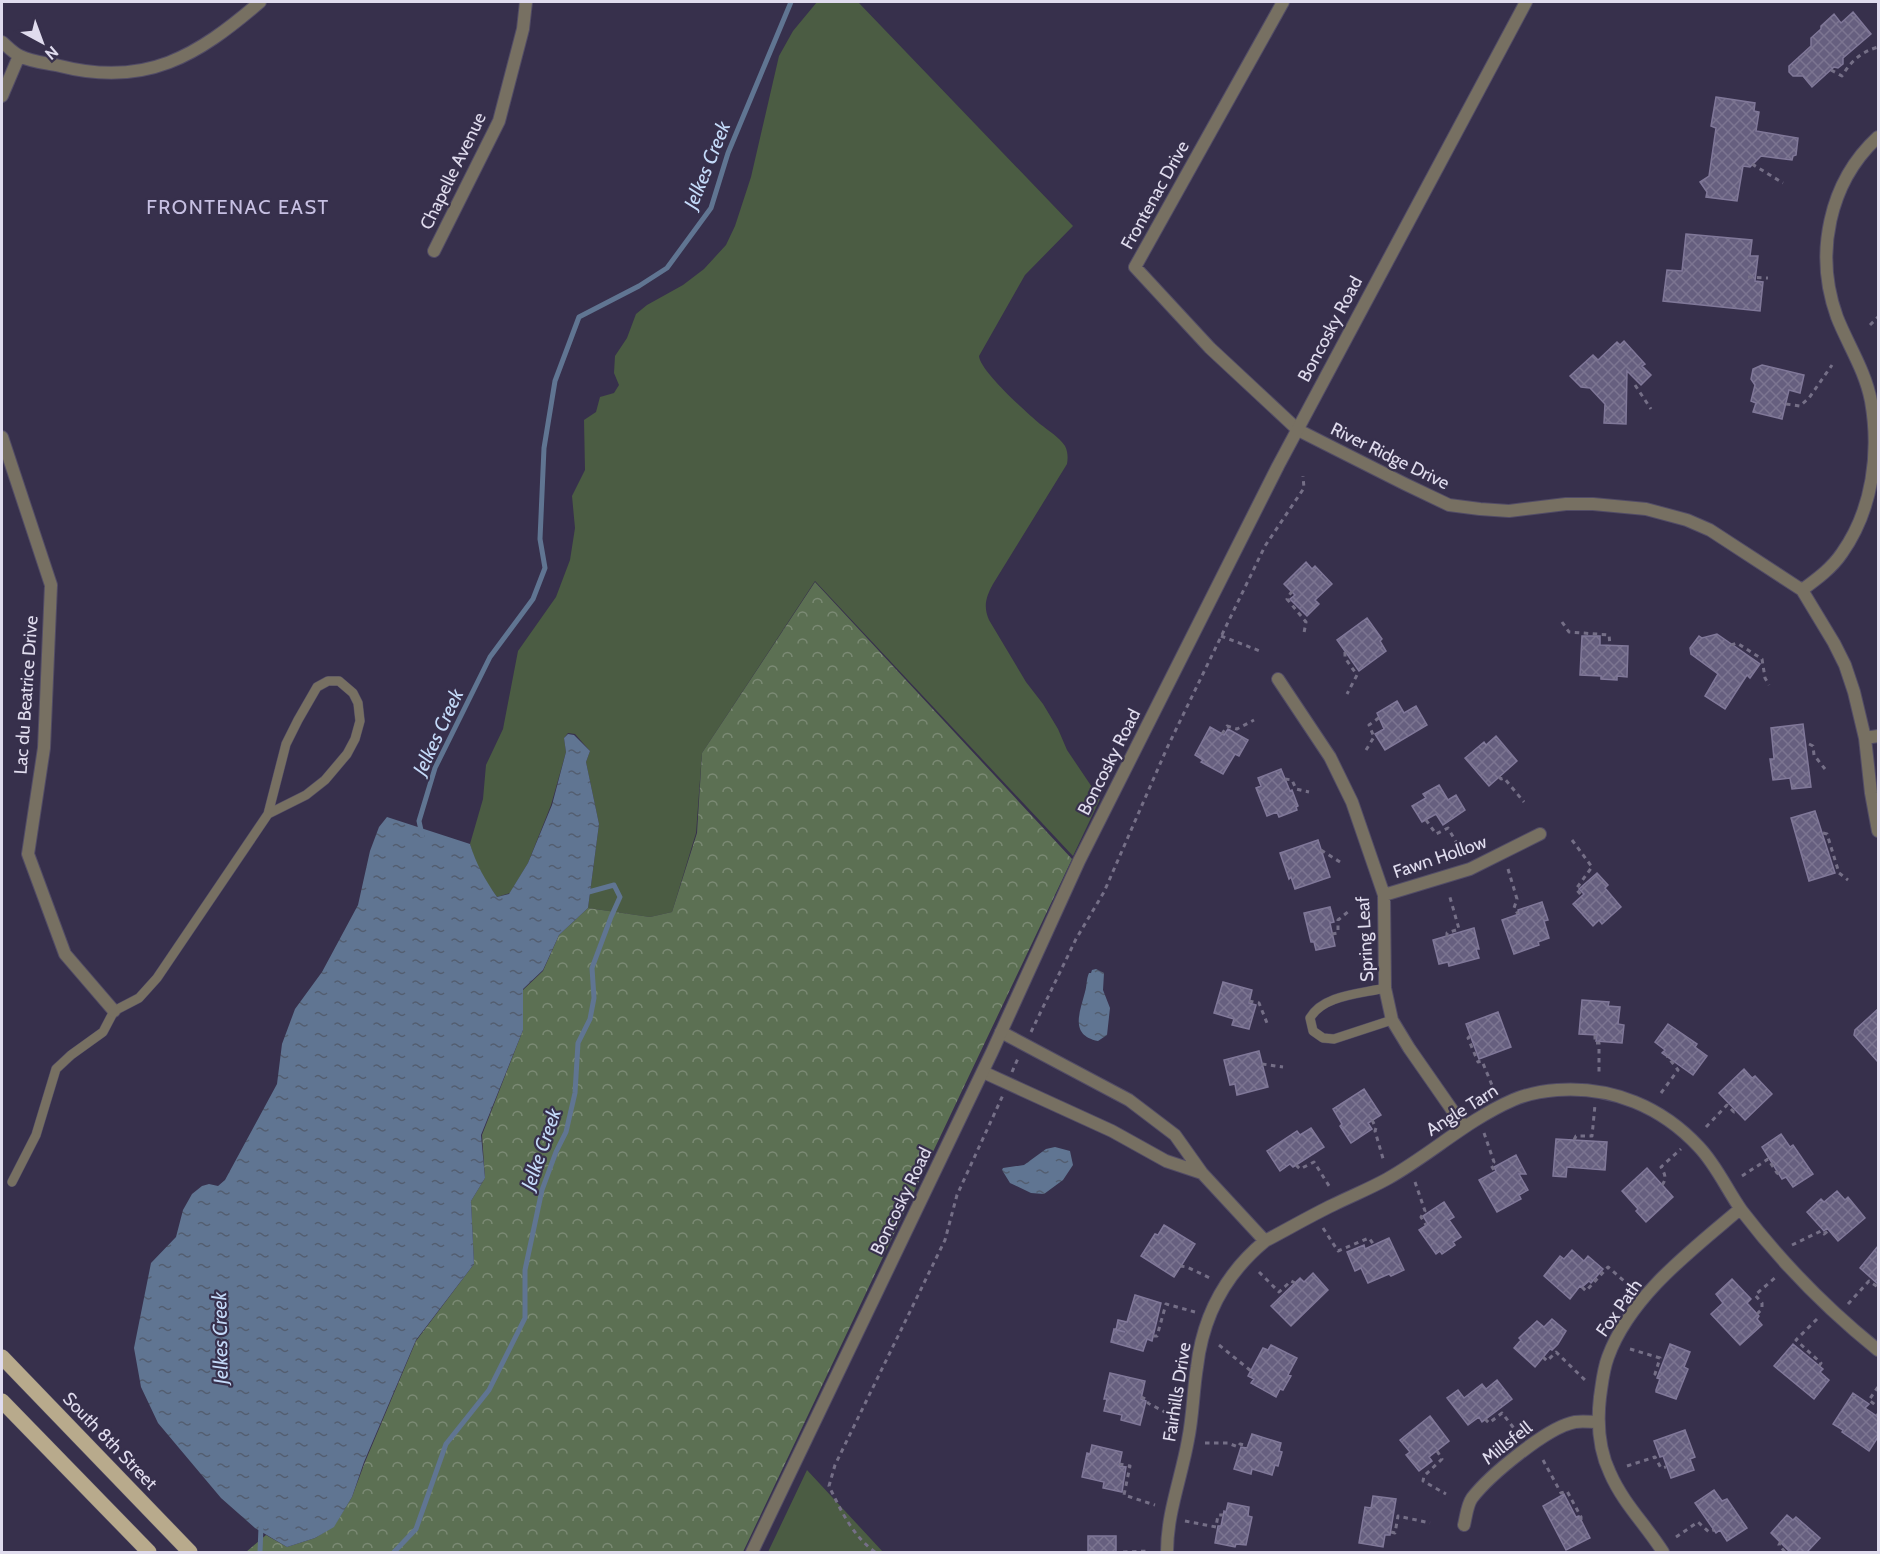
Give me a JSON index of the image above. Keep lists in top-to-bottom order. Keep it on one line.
{"streets":{"main road":["South 8th Street"],"street":["Chapelle Avenue","Frontenac Drive","Boncosky Road","River Ridge Drive","Lac du Beatrice Drive","Fawn Hollow","Spring Leaf","Angle Tarn","Fox Path","Fairhills Drive","Millsfell"]},"crossings":[["Frontenac Drive","Boncosky Road"],["Frontenac Drive","River Ridge Drive"],["Boncosky Road","River Ridge Drive"],["Fawn Hollow","Spring Leaf"],["Spring Leaf","Angle Tarn"],["Angle Tarn","Fox Path"],["Angle Tarn","Fairhills Drive"],["Fox Path","Millsfell"]],"districts":["FRONTENAC EAST"],"water":["Jelkes Creek","Jelke Creek"],"north":"bottom right"}
